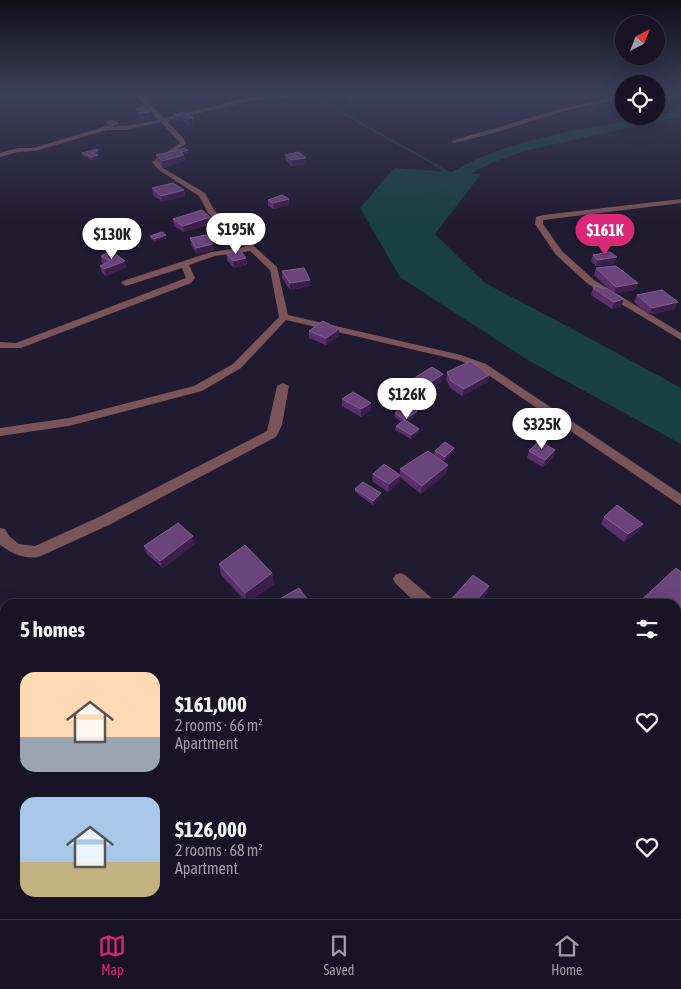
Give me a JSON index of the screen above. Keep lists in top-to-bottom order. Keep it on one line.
{"north":"top right","page":{"price":["$195K","$161K","$130K","$126K","$325K"],"heading":"5 homes","list":[{"name":"$161,000","note":"2 rooms · 66 m² · Apartment"},{"name":"$126,000","note":"2 rooms · 68 m² · Apartment"}],"tabs":["Map","Saved","Home"]}}
